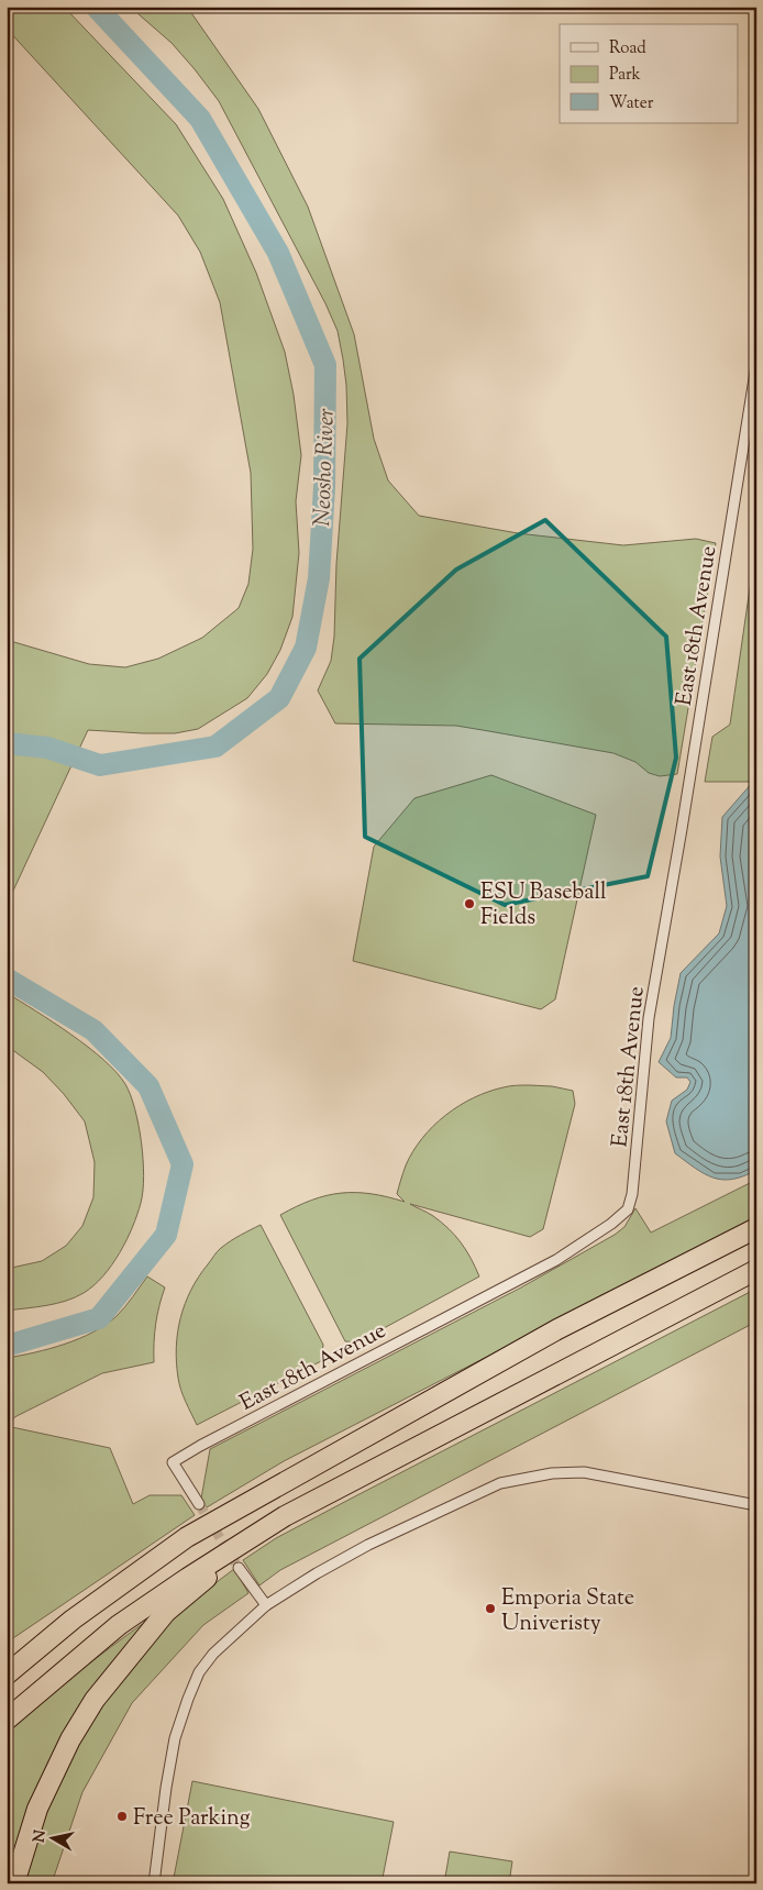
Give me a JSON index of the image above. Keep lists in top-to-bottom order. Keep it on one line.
{"streets":{"street":["East 18th Avenue"]},"water":["Neosho River"],"places":["ESU Baseball Fields","Emporia State Univeristy","Free Parking"],"legend":["Road","Park","Water"],"north":"left"}
